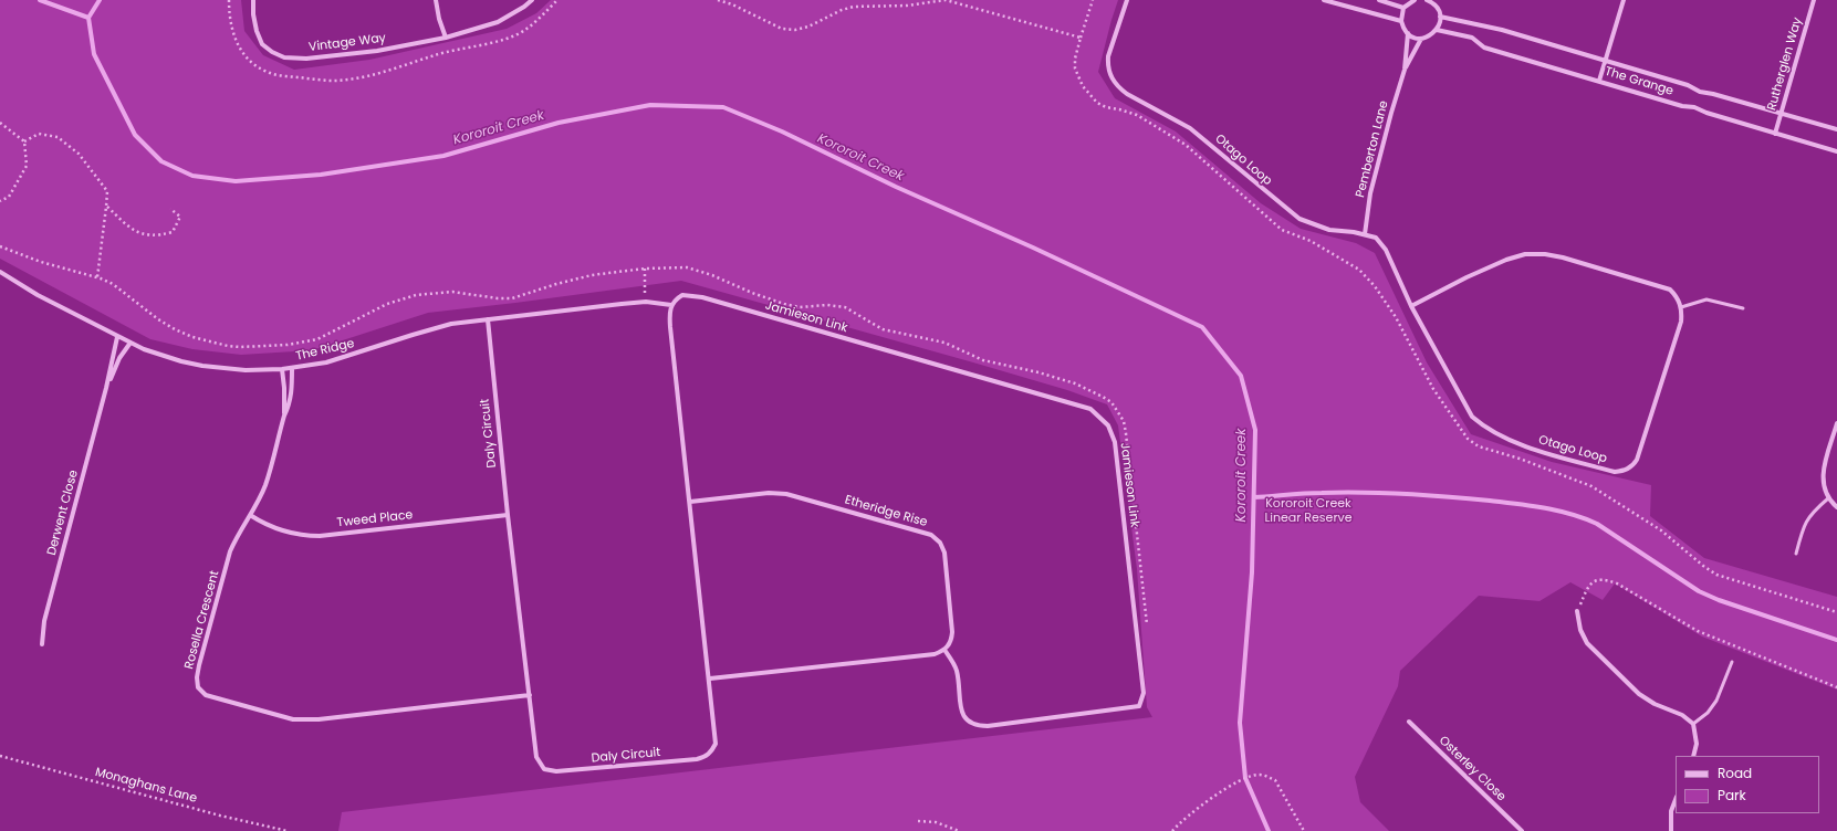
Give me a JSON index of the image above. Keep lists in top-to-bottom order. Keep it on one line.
{"streets":{"street":["Vintage Way","Rutherglen Way","The Grange","Pemberton Lane","Otago Loop","Jamieson Link","The Ridge","Daly Circuit","Etheridge Rise","Derwent Close","Tweed Place","Rosella Crescent","Osterley Close"],"path":["Monaghans Lane"]},"crossings":[["Rutherglen Way","The Grange"],["Pemberton Lane","Otago Loop"],["Jamieson Link","The Ridge"],["Jamieson Link","Daly Circuit"],["Jamieson Link","Etheridge Rise"],["The Ridge","Daly Circuit"],["The Ridge","Derwent Close"],["The Ridge","Rosella Crescent"],["Daly Circuit","Etheridge Rise"],["Daly Circuit","Tweed Place"],["Daly Circuit","Rosella Crescent"],["Tweed Place","Rosella Crescent"]],"water":["Kororoit Creek"],"parks":["Kororoit Creek Linear Reserve"],"legend":["Road","Park"]}
